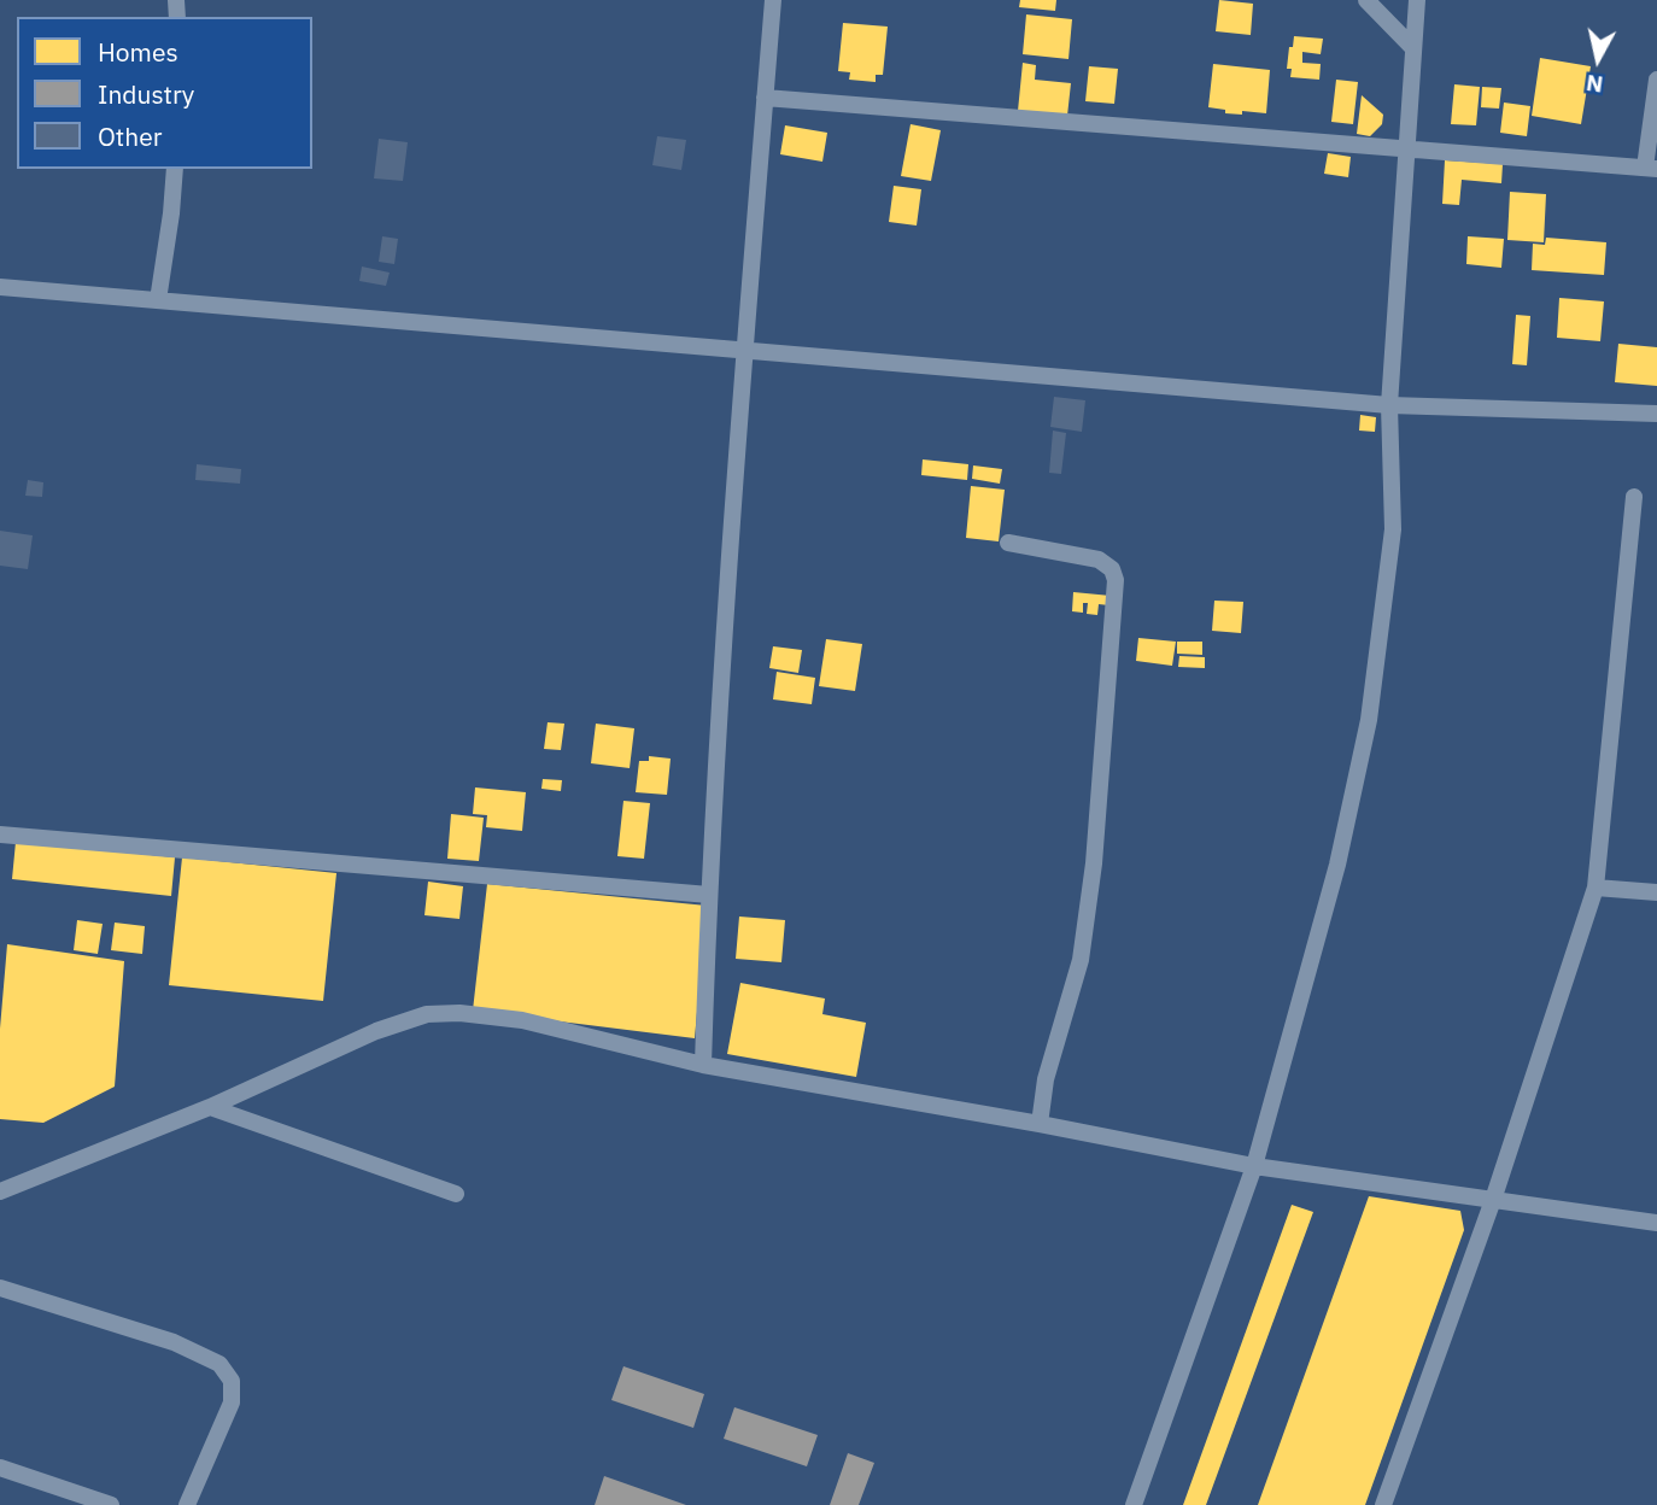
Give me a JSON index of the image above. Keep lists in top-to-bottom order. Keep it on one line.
{"legend":["Homes","Industry","Other"],"north":"bottom"}
